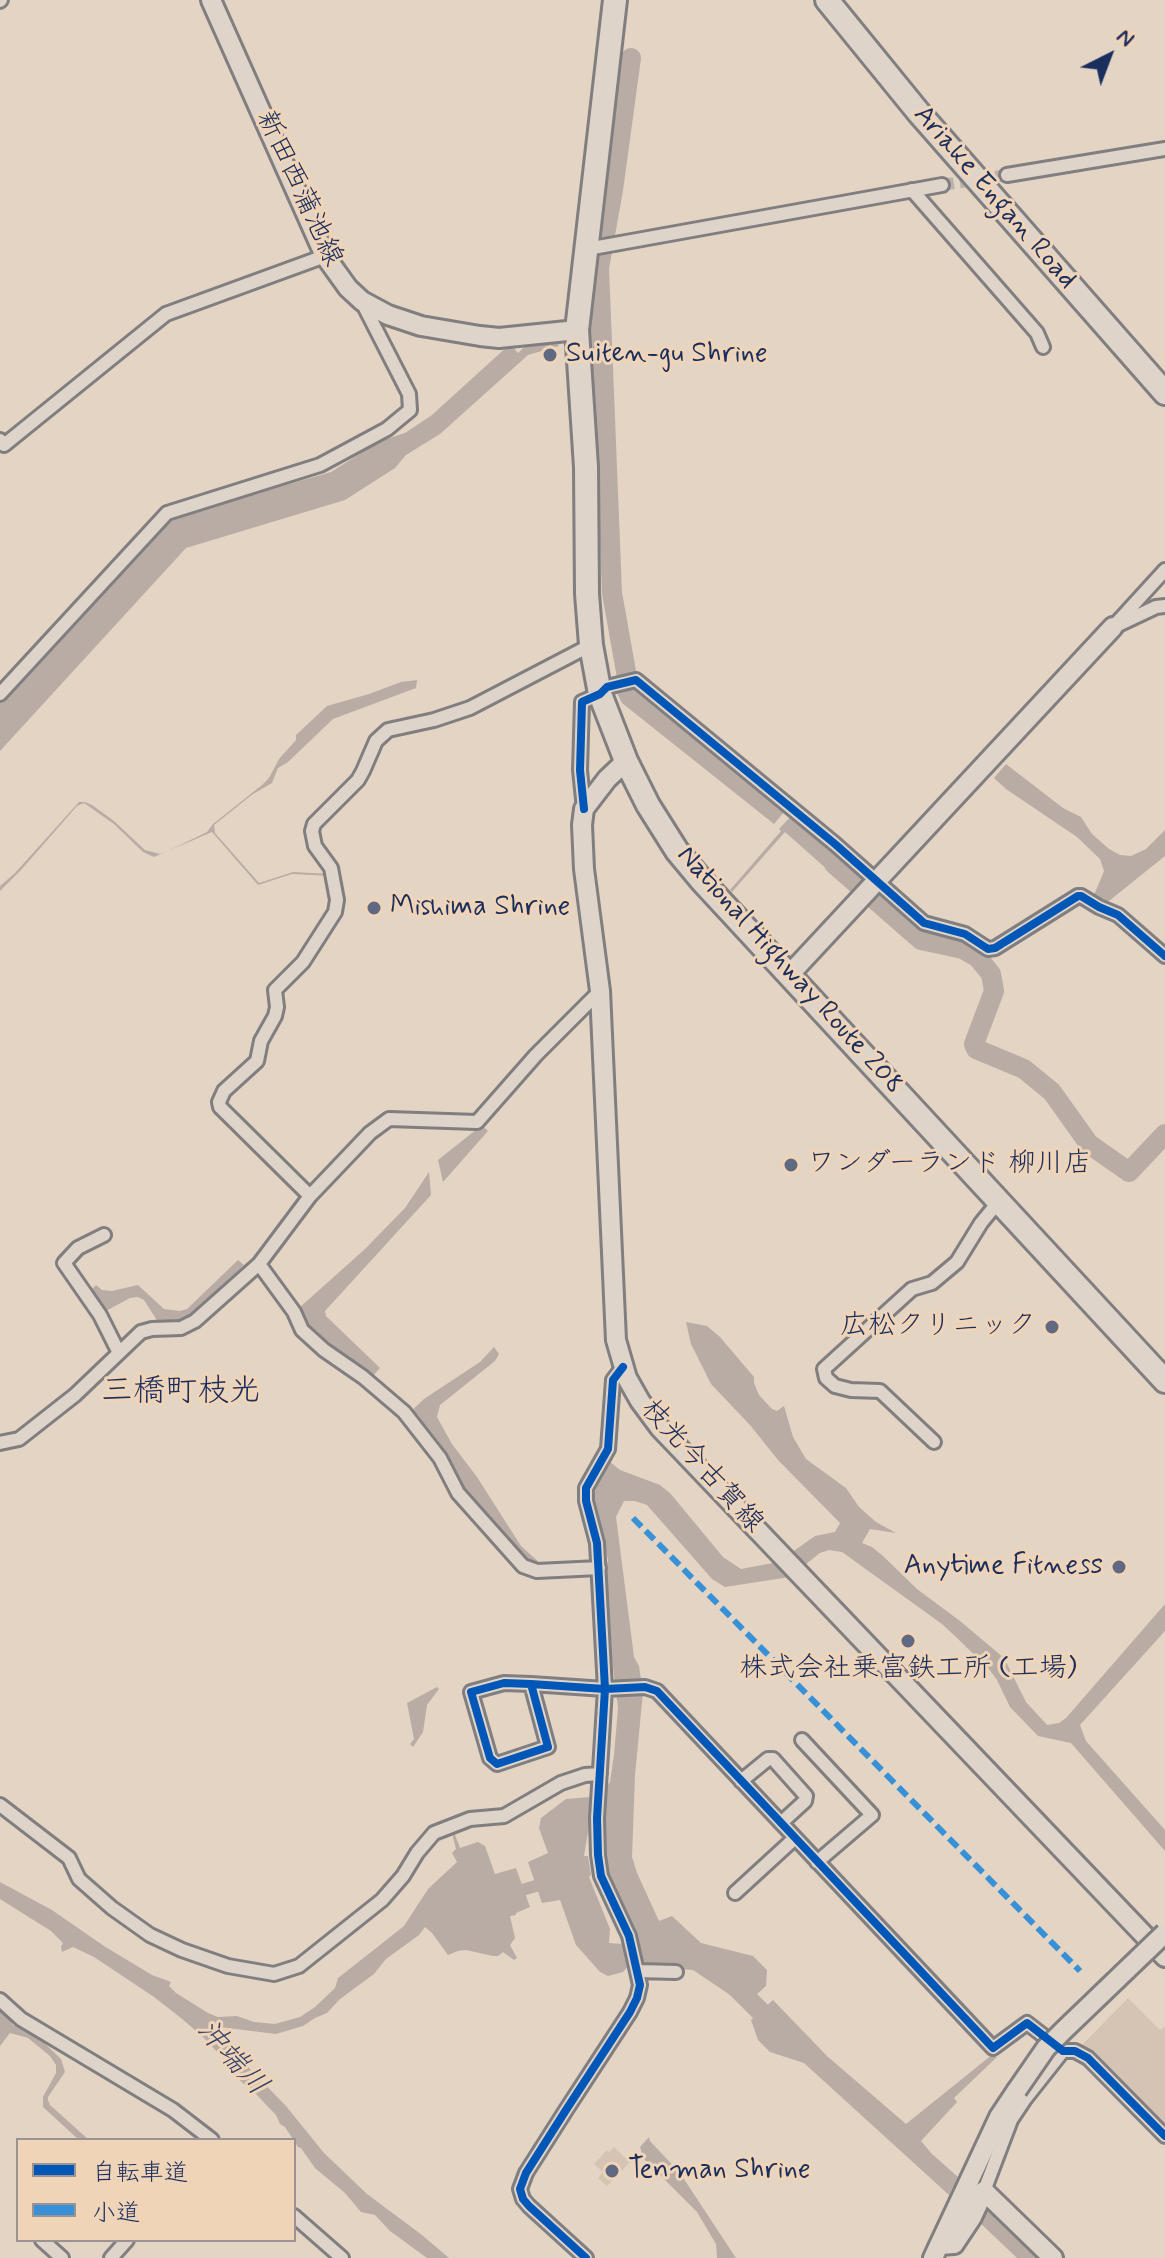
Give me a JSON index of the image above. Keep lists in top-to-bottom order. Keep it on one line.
{"streets":{"highway":["Ariake Engan Road","National Highway Route 208"],"main road":["新田西蒲池線","枝光今古賀線"]},"crossings":[["新田西蒲池線","National Highway Route 208"]],"districts":["三橋町枝光"],"water":["沖端川"],"places":["Suiten-gu Shrine","Mishima Shrine","ワンダーランド 柳川店","広松クリニック","Anytime Fitness","株式会社乗富鉄工所 (工場)","Tenman Shrine"],"legend":["自転車道","小道"],"north":"top right"}
